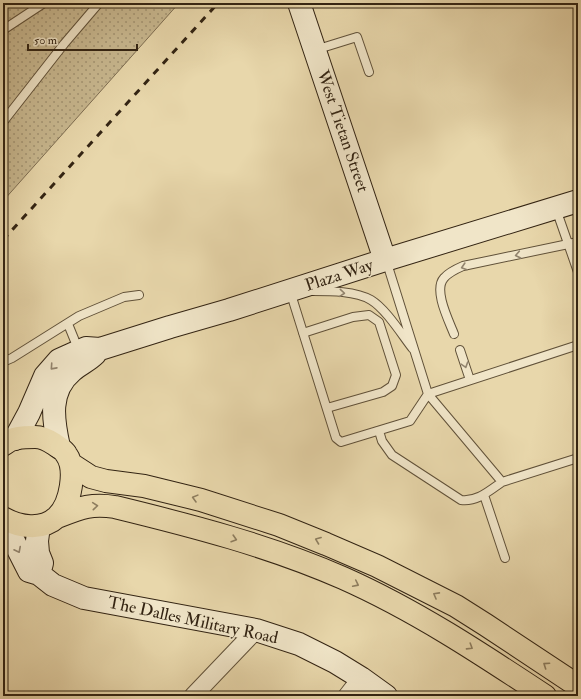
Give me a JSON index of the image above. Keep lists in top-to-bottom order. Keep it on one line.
{"streets":{"main road":["West Tietan Street","Plaza Way","The Dalles Military Road"]},"crossings":[["West Tietan Street","Plaza Way"]],"scale_bar":"50 m"}
